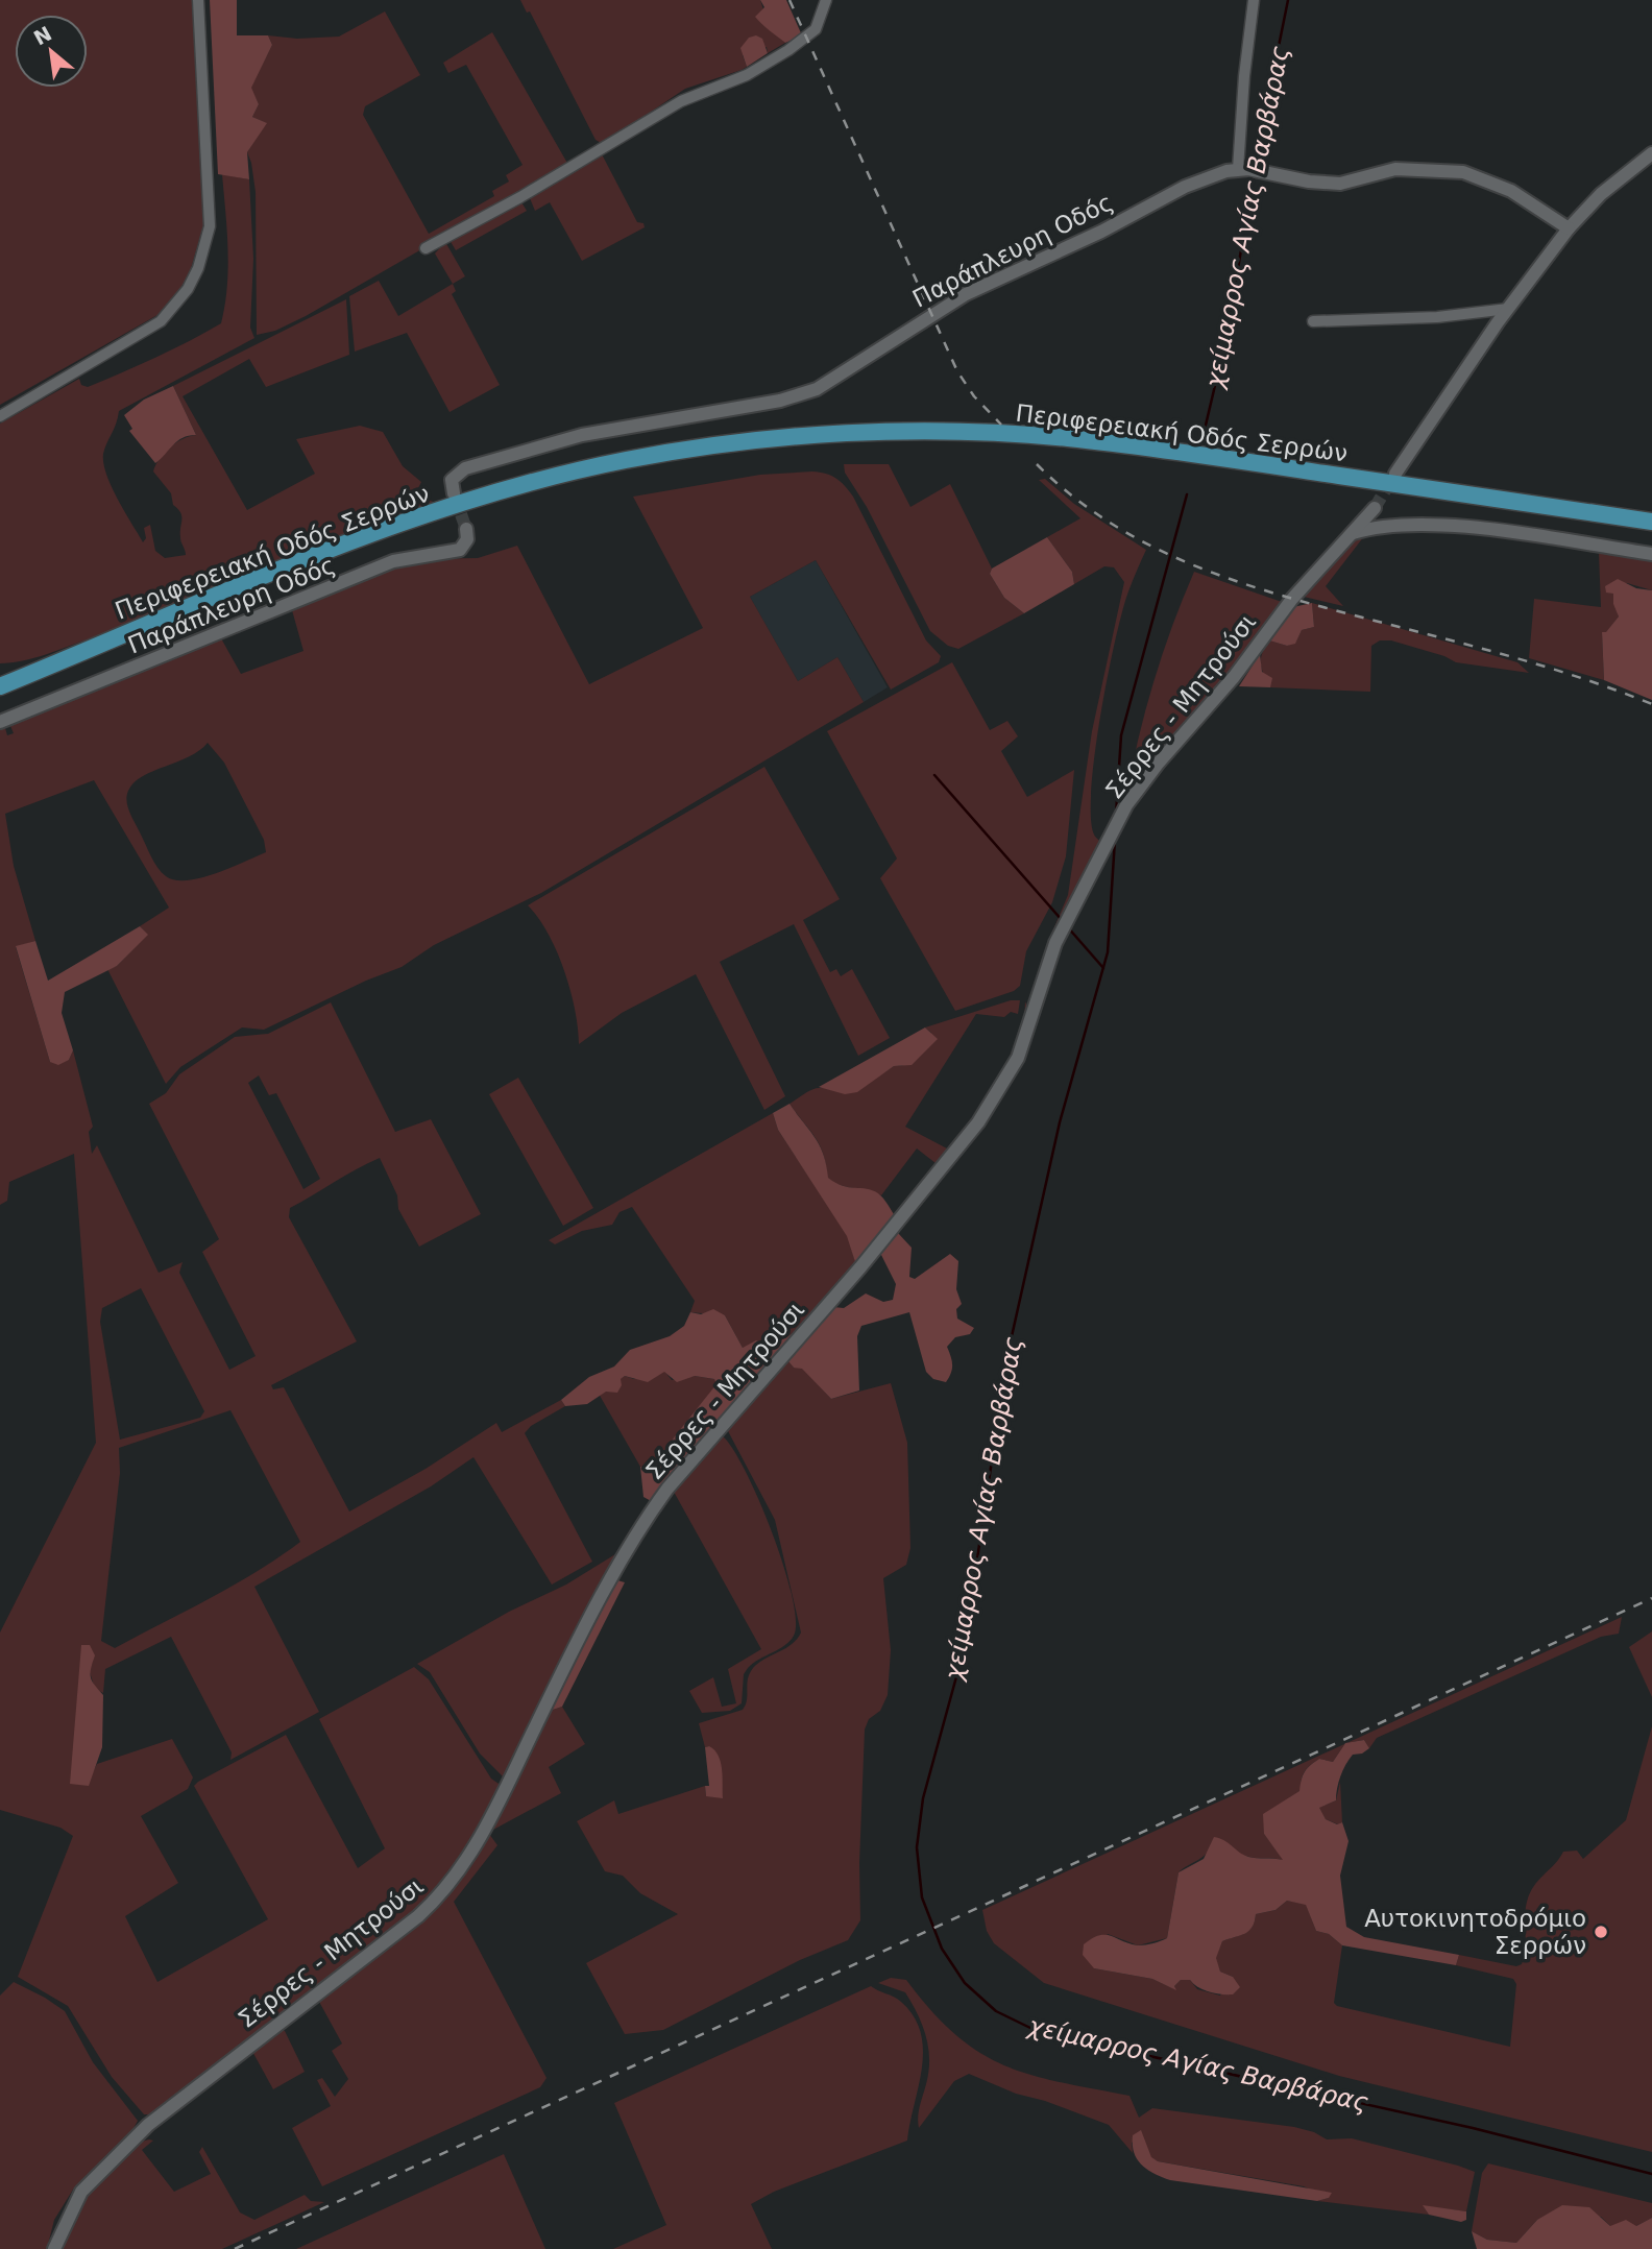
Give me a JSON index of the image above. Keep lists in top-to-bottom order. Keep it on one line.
{"streets":{"main road":["Περιφερειακή Οδός Σερρών"],"street":["Παράπλευρη Οδός","Σέρρες - Μητρούσι"]},"water":["χείμαρρος Αγίας Βαρβάρας"],"places":["Αυτοκινητοδρόμιο Σερρών"],"north":"top left"}
